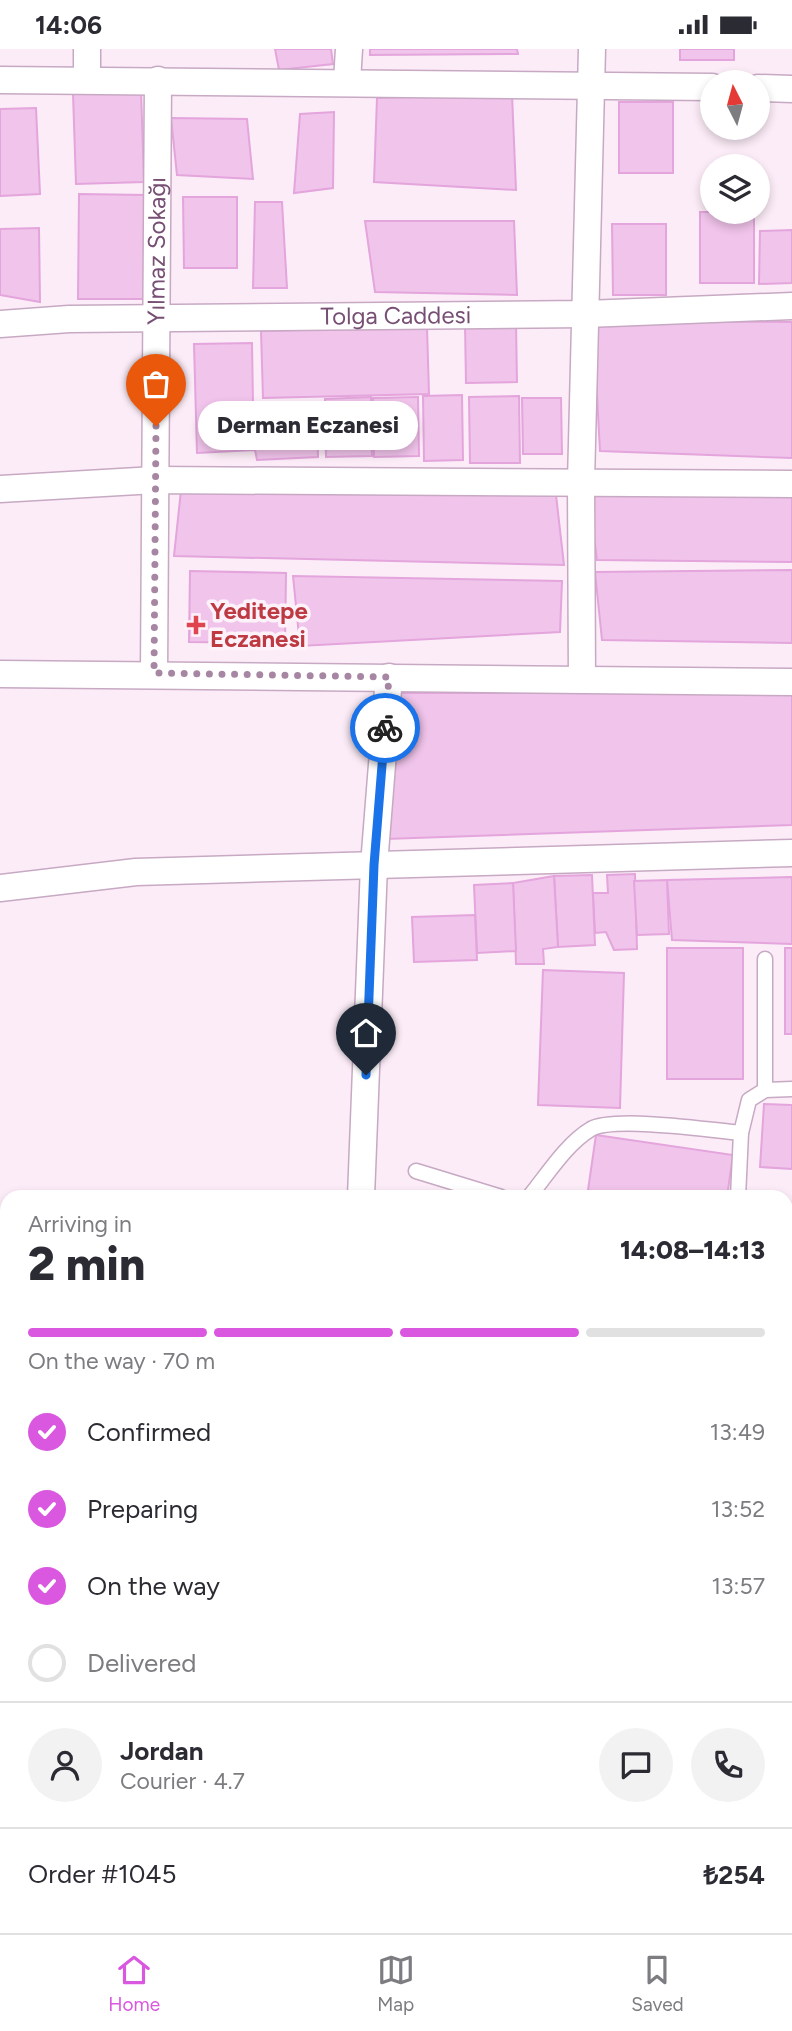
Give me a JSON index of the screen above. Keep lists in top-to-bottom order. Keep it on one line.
{"streets":{"street":["Yılmaz Sokağı","Tolga Caddesi"]},"crossings":[["Yılmaz Sokağı","Tolga Caddesi"]],"places":{"other":["Derman Eczanesi"],"health":["Yeditepe Eczanesi"]},"north":"top","page":{"status":"14:06","bubble":"Derman Eczanesi","heading":["2 min","Arriving in","14:08–14:13"],"panel":["Jordan","Courier · 4.7","Order #1045","₺254"],"bar":"On the way · 70 m","list":[["Confirmed","13:49"],["Preparing","13:52"],["On the way","13:57"],"Delivered"],"tabs":["Home","Map","Saved"]}}
